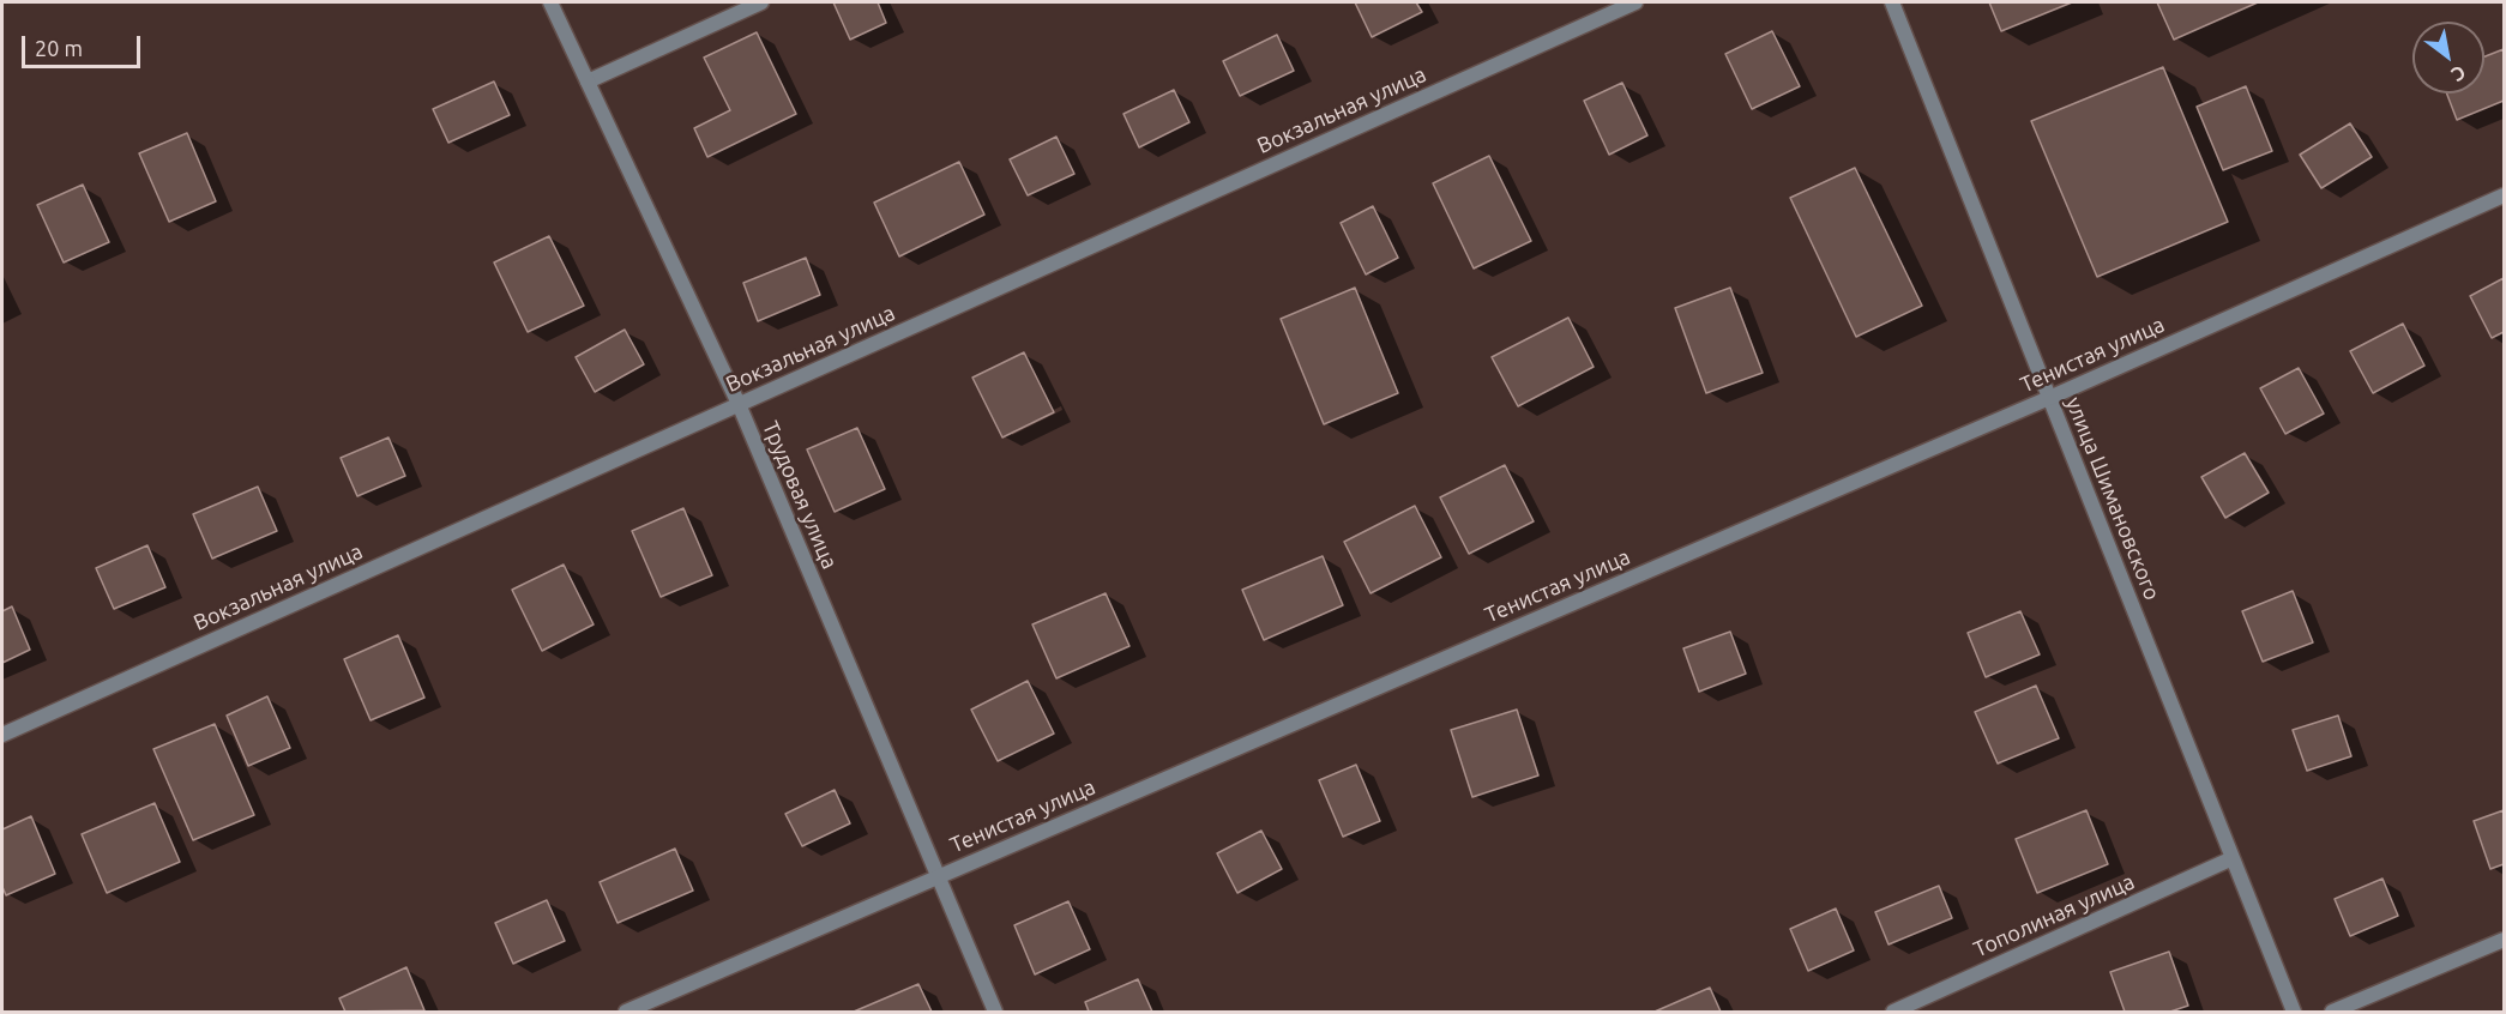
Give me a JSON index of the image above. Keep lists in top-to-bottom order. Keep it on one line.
{"streets":{"street":["Вокзальная улица","Тенистая улица","Трудовая улица","улица Шимановского","Тополиная улица"]},"crossings":[["Вокзальная улица","Трудовая улица"],["Тенистая улица","Трудовая улица"],["Тенистая улица","улица Шимановского"],["улица Шимановского","Тополиная улица"]],"scale_bar":"20 m","north":"bottom right"}
